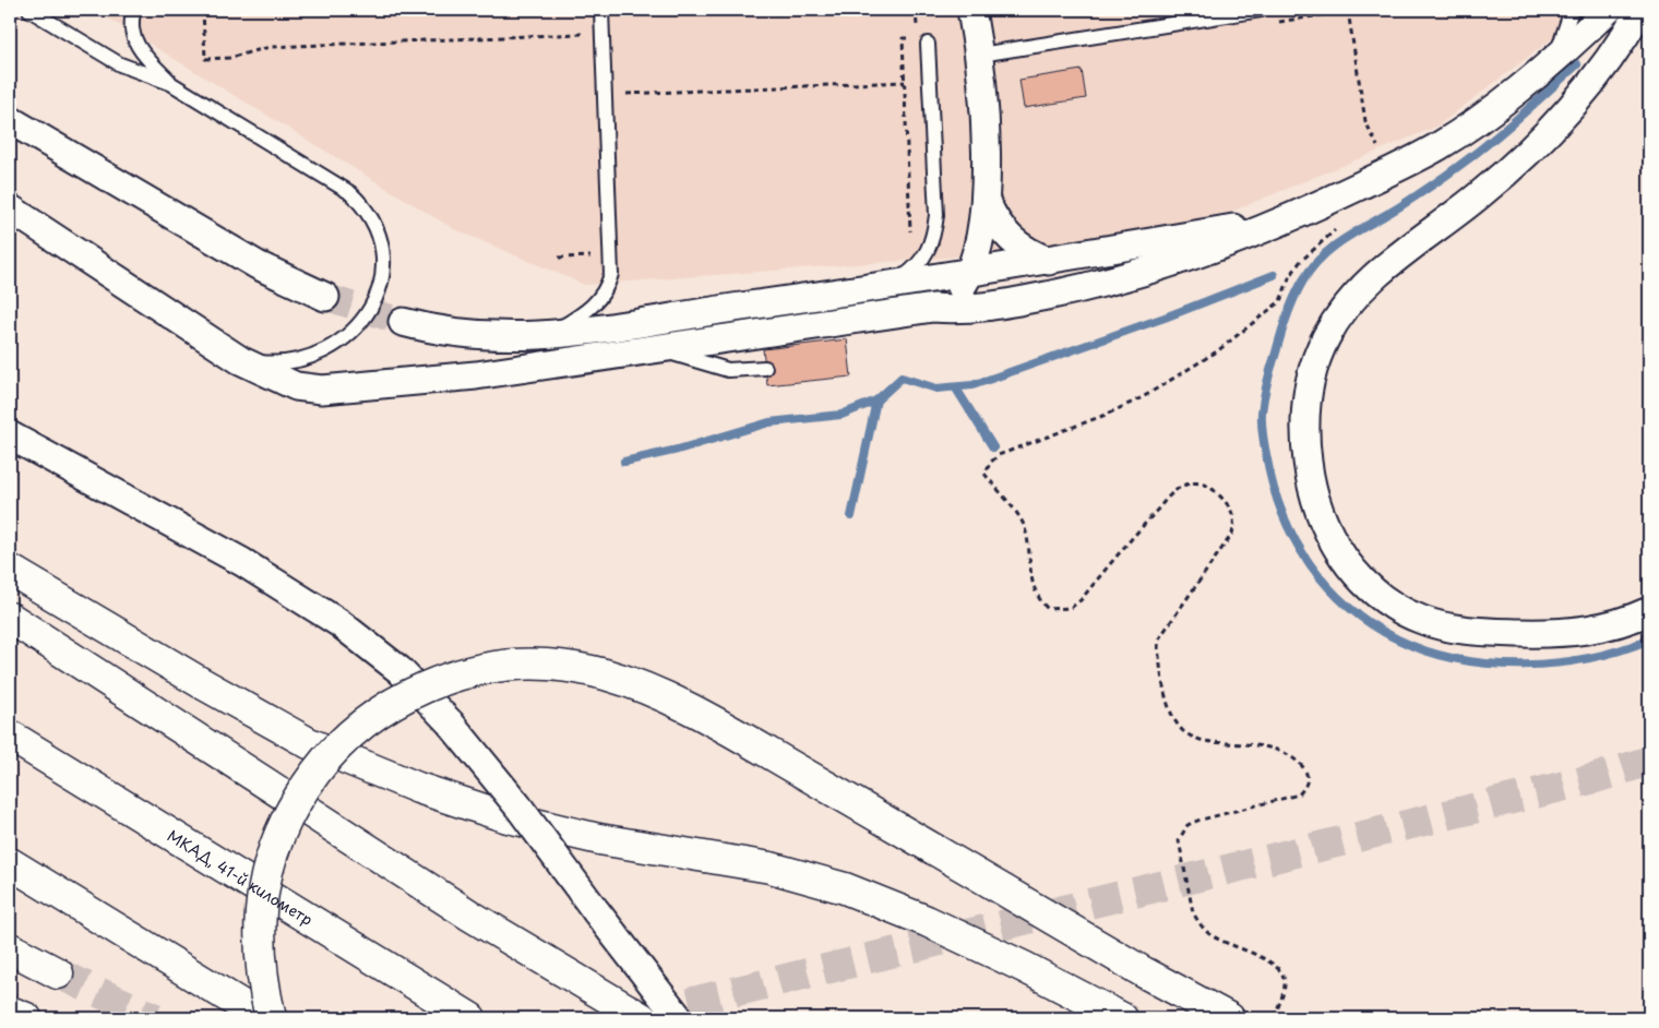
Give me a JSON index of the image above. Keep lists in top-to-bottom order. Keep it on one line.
{"streets":{"main road":["МКАД, 41-й километр"]}}
